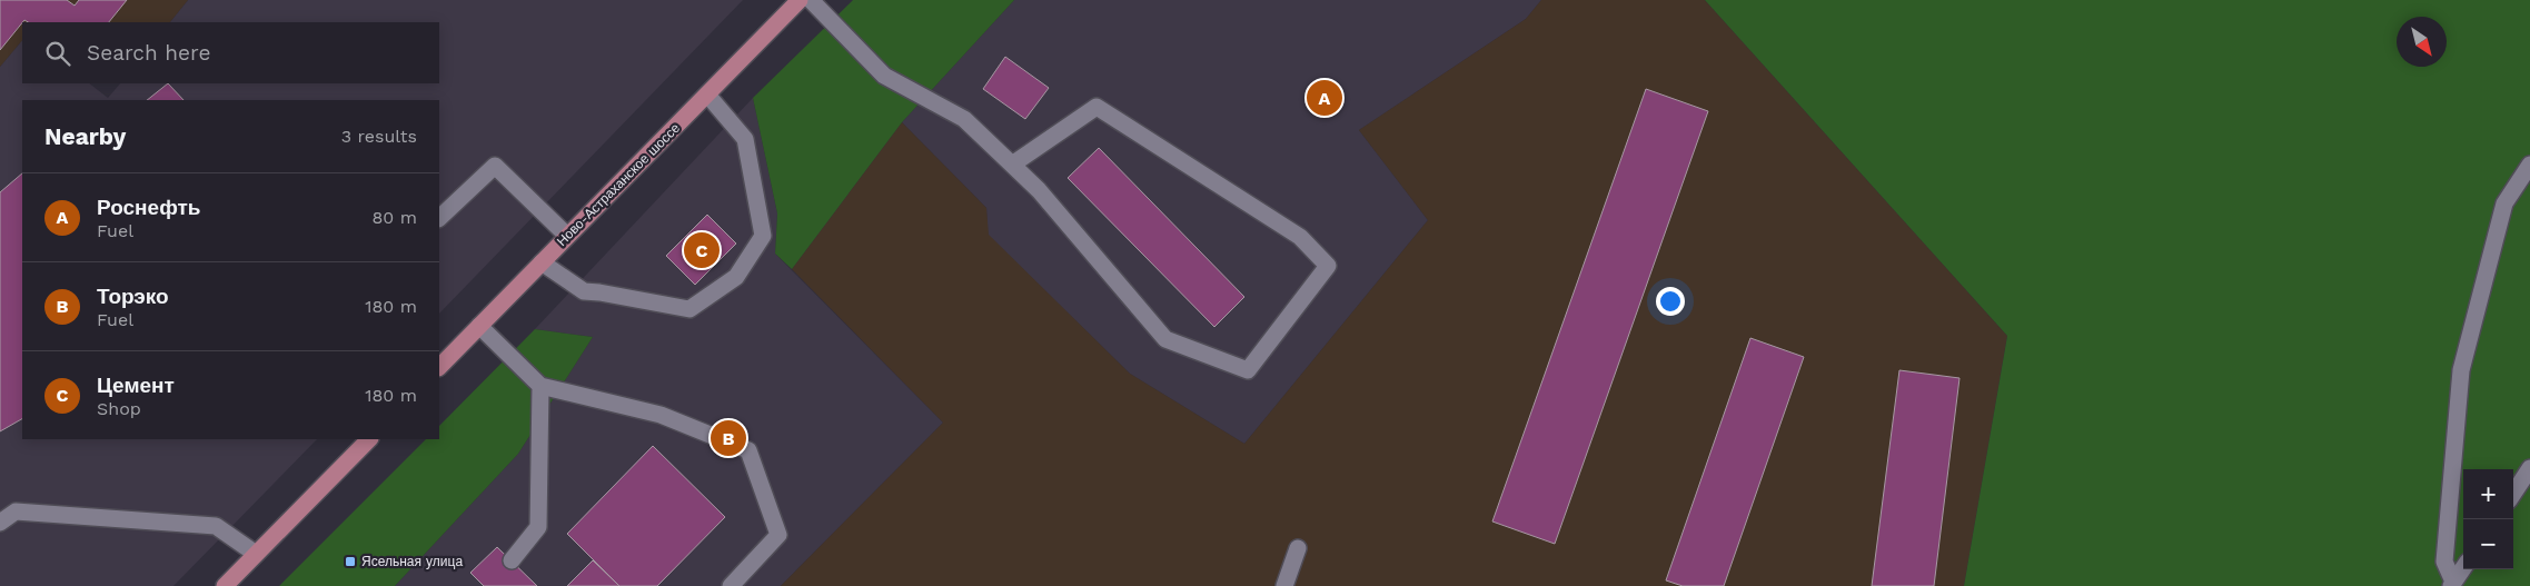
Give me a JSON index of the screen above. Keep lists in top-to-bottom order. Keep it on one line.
{"streets":{"main road":["Ново-Астраханское шоссе"]},"places":{"transit":["Ясельная улица"]},"north":"bottom right","page":{"search":"Search here","pins":["A","C","B"],"heading":["Nearby","3 results"],"list":[{"mark":"A","name":"Роснефть","note":"Fuel","value":"80 m"},{"mark":"B","name":"Торэко","note":"Fuel","value":"180 m"},{"mark":"C","name":"Цемент","note":"Shop","value":"180 m"}],"map_buttons":["+","−"]}}
